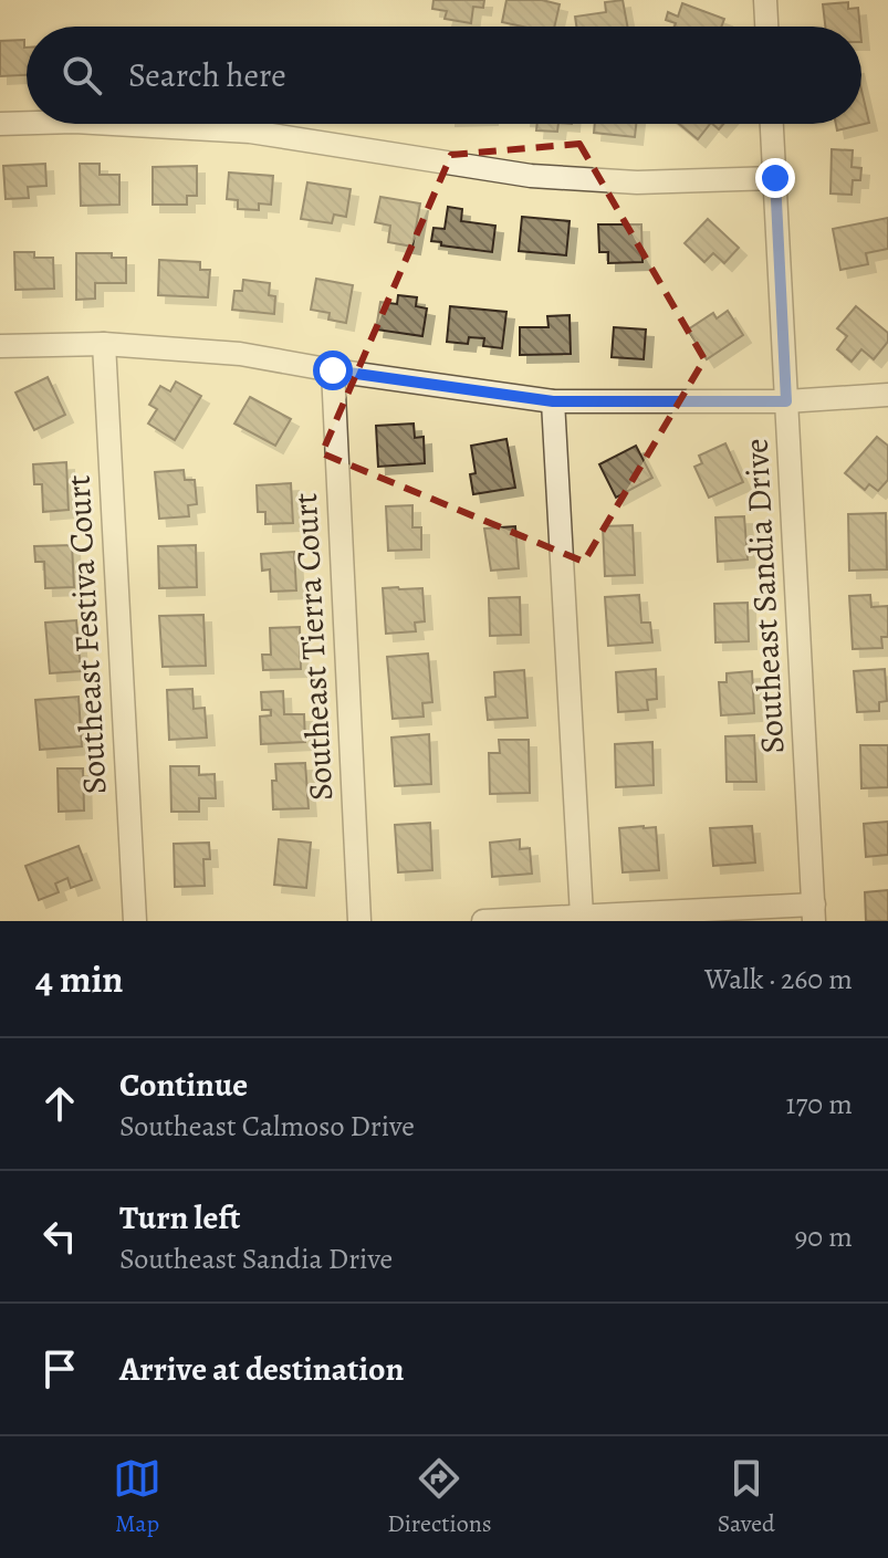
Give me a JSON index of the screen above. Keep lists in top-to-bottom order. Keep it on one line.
{"streets":{"street":["Southeast Sandia Drive","Southeast Festiva Court","Southeast Tierra Court"]},"page":{"search":"Search here","heading":["4 min","Walk · 260 m"],"list":[["Continue","Southeast Calmoso Drive","170 m"],["Turn left","Southeast Sandia Drive","90 m"],"Arrive at destination"],"nav":["Map","Directions","Saved"]}}
